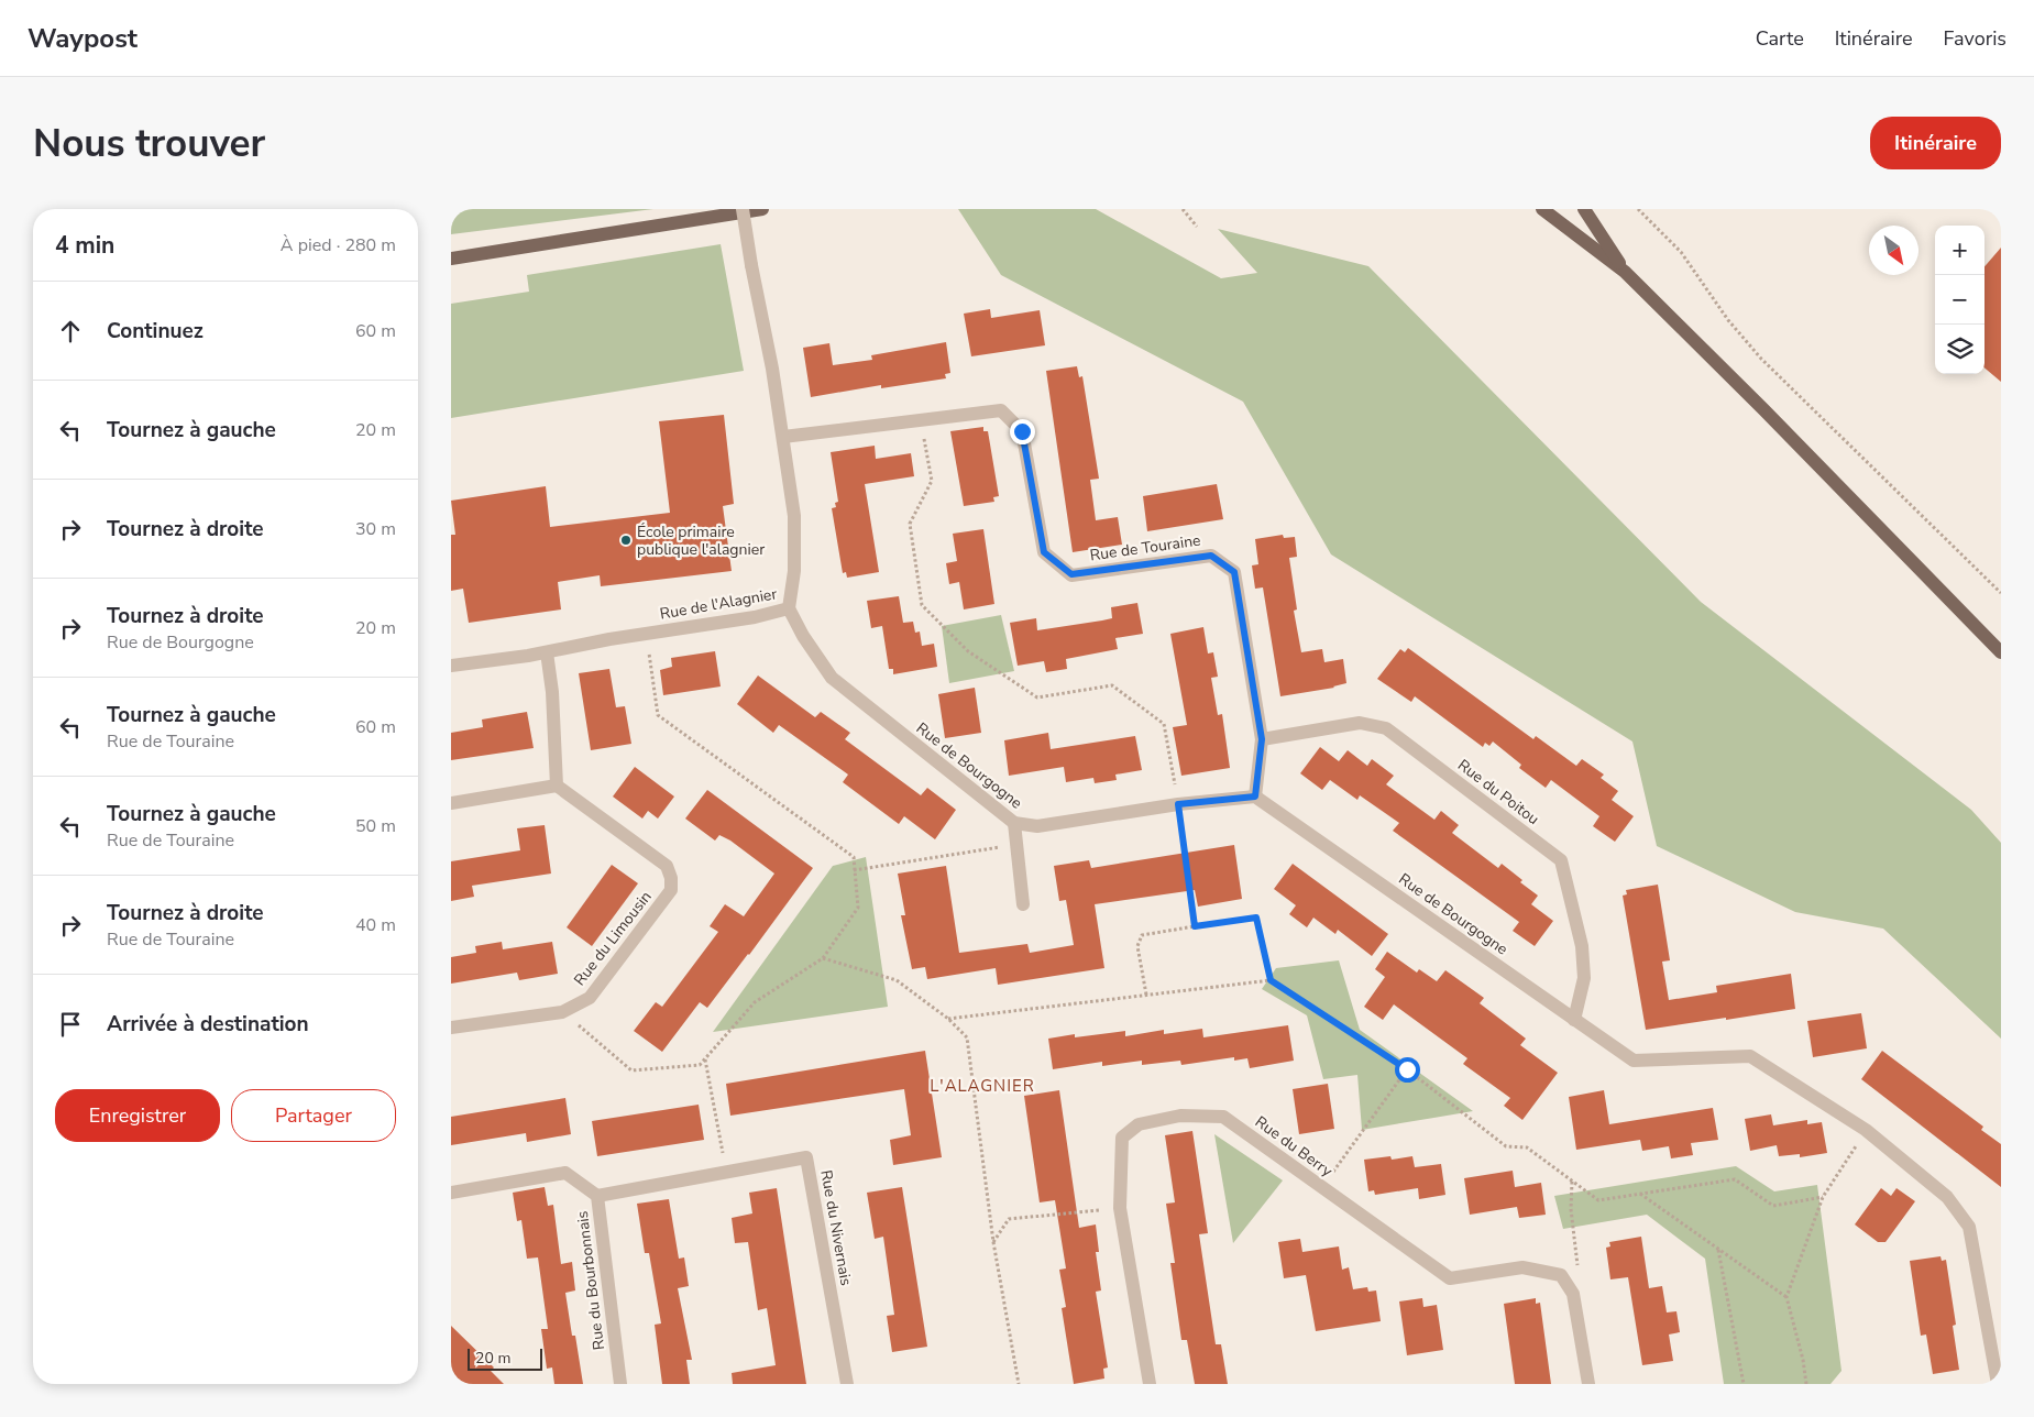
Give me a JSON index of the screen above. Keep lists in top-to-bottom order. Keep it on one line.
{"streets":{"street":["Rue de Touraine","Rue de l'Alagnier","Rue de Bourgogne","Rue du Poitou","Rue du Limousin","Rue du Berry","Rue du Nivernais","Rue du Bourbonnais"]},"crossings":[["Rue de Touraine","Rue de l'Alagnier"],["Rue de Touraine","Rue de Bourgogne"],["Rue de Touraine","Rue du Poitou"],["Rue de l'Alagnier","Rue de Bourgogne"],["Rue de Bourgogne","Rue du Poitou"],["Rue du Nivernais","Rue du Bourbonnais"]],"districts":["L'ALAGNIER"],"places":["École primaire publique l'alagnier"],"scale_bar":"20 m","north":"bottom right","page":{"header":"Waypost","nav":["Carte","Itinéraire","Favoris"],"buttons":["Itinéraire",["Enregistrer","Partager"]],"title":"Nous trouver","heading":["4 min","À pied · 280 m"],"map_buttons":["+","−"],"list":[["Continuez","60 m"],["Tournez à gauche","20 m"],["Tournez à droite","30 m"],["Tournez à droite","Rue de Bourgogne","20 m"],["Tournez à gauche","Rue de Touraine","60 m"],["Tournez à gauche","Rue de Touraine","50 m"],["Tournez à droite","Rue de Touraine","40 m"],"Arrivée à destination"],"scale":"20 m"}}
